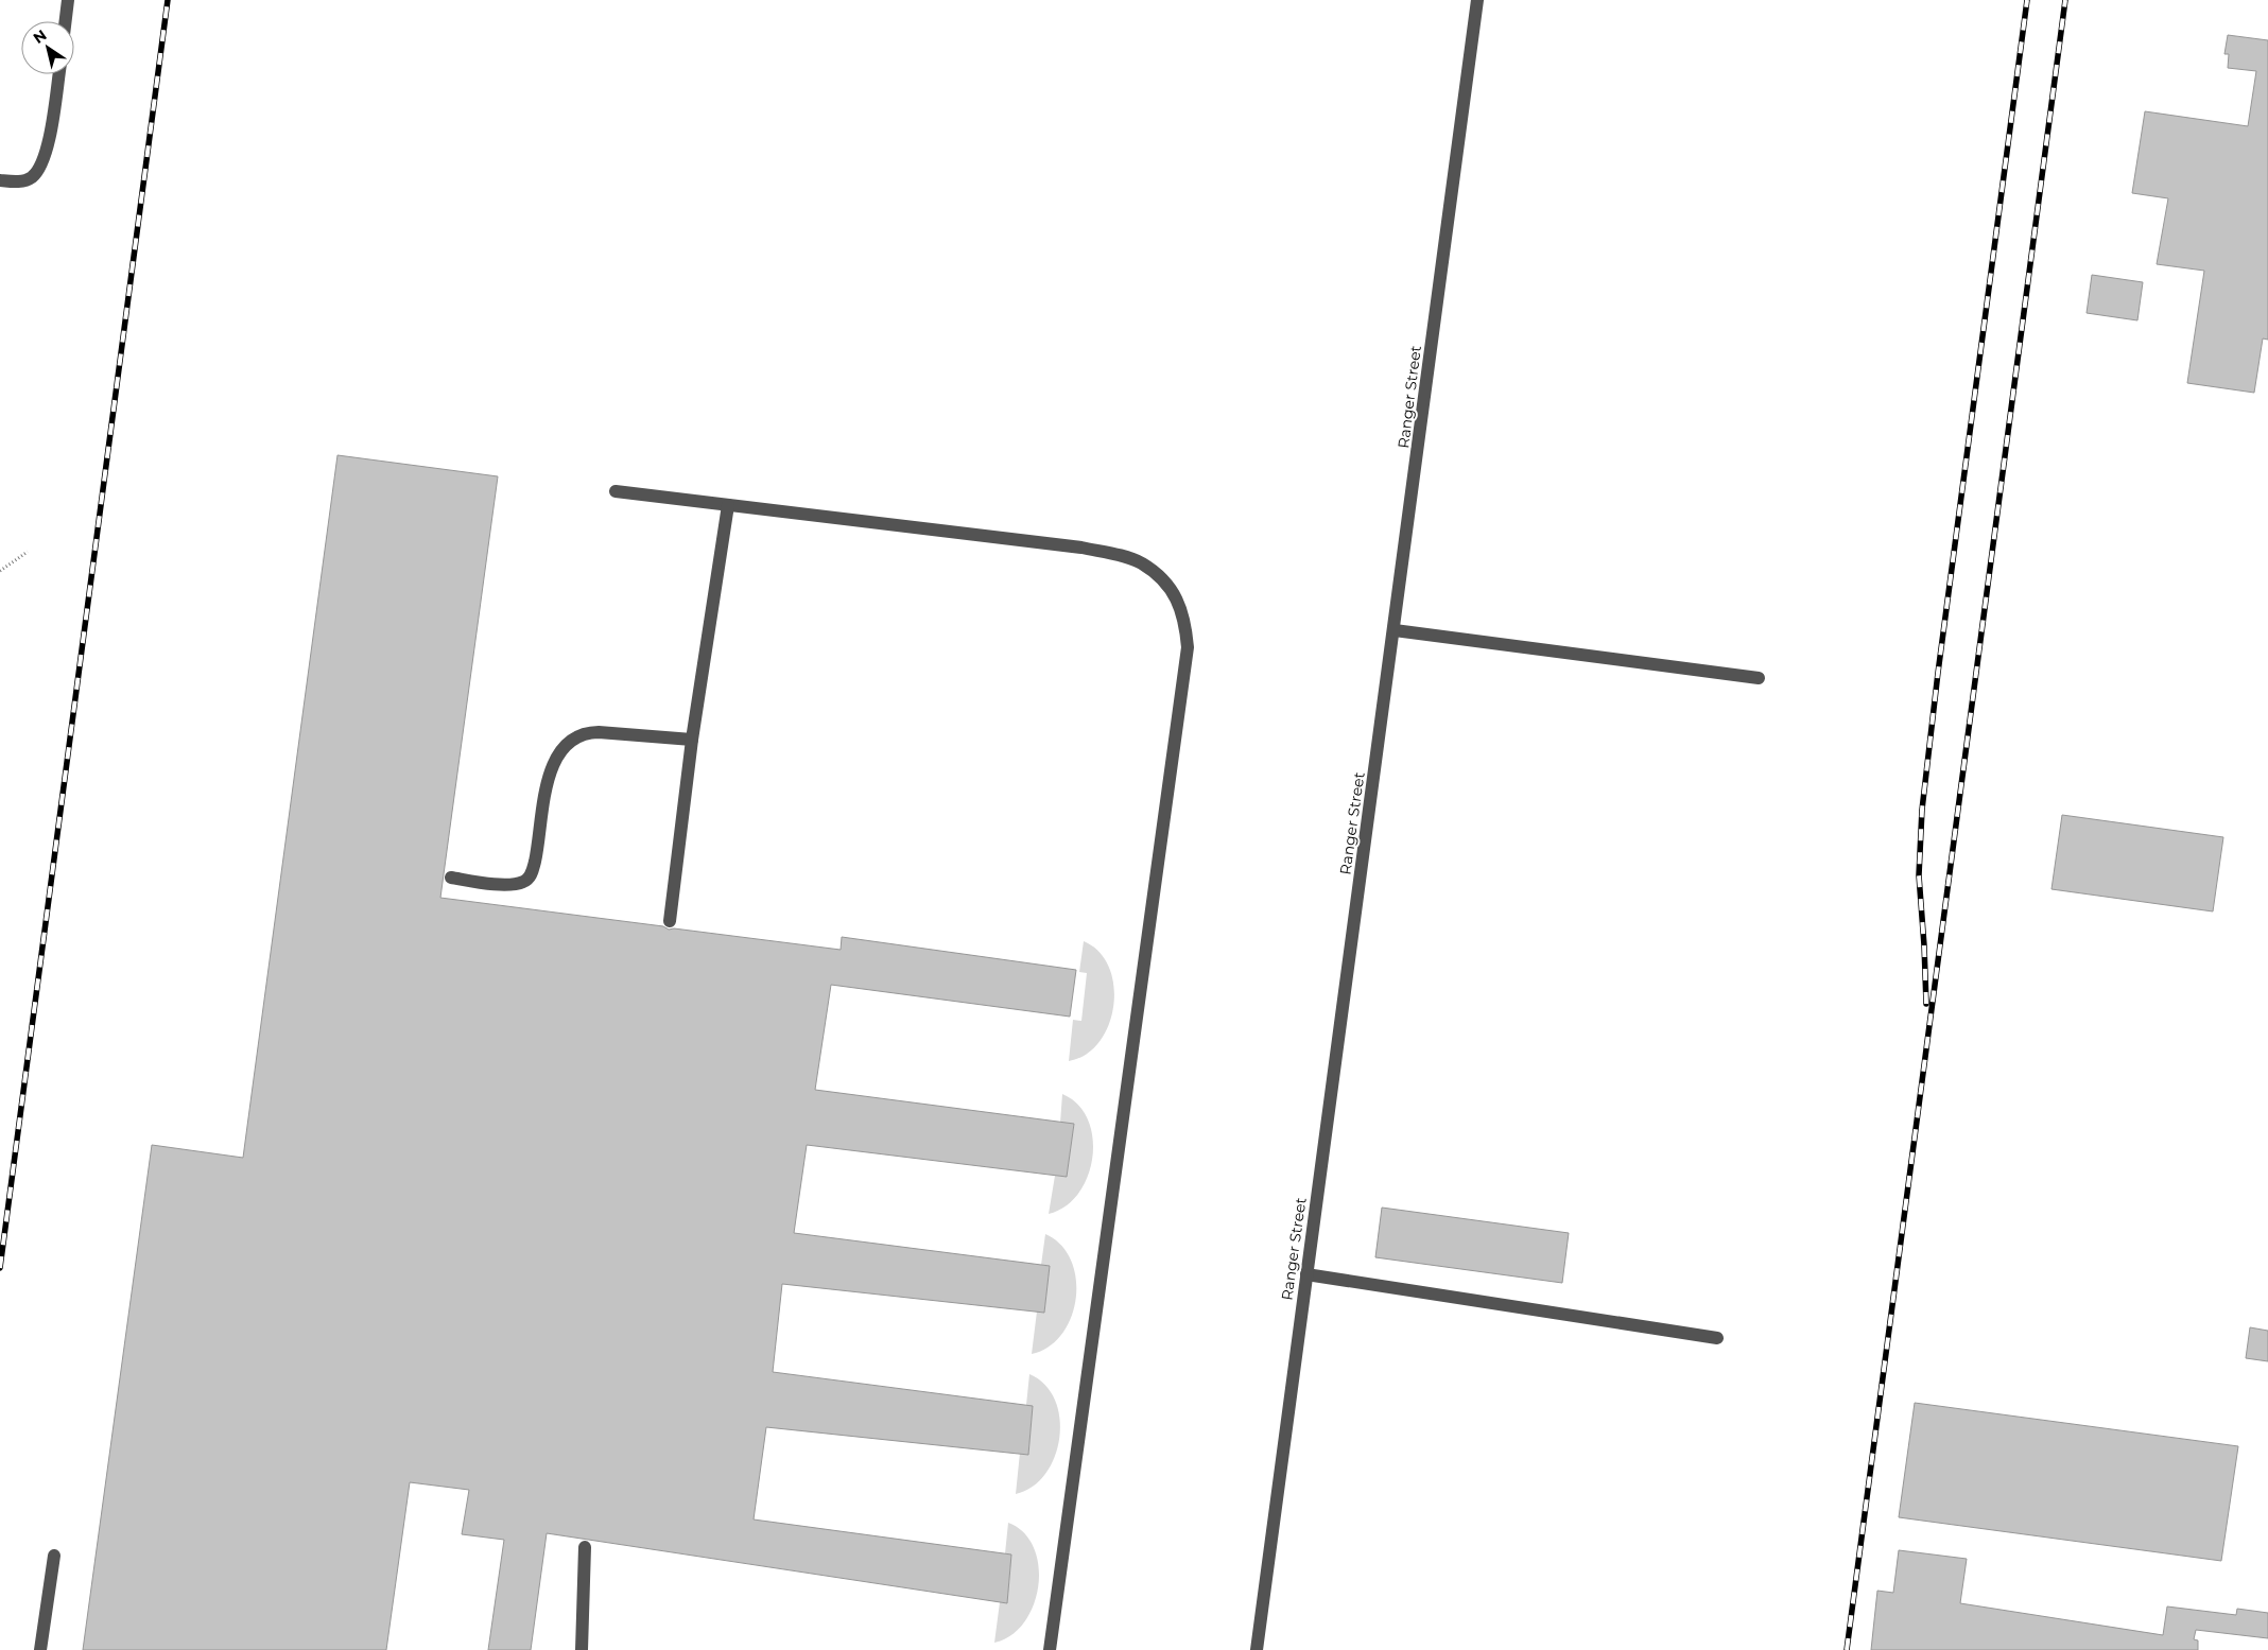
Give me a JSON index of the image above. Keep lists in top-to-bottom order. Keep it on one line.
{"streets":{"lane":["Ranger Street"]},"north":"top left"}
